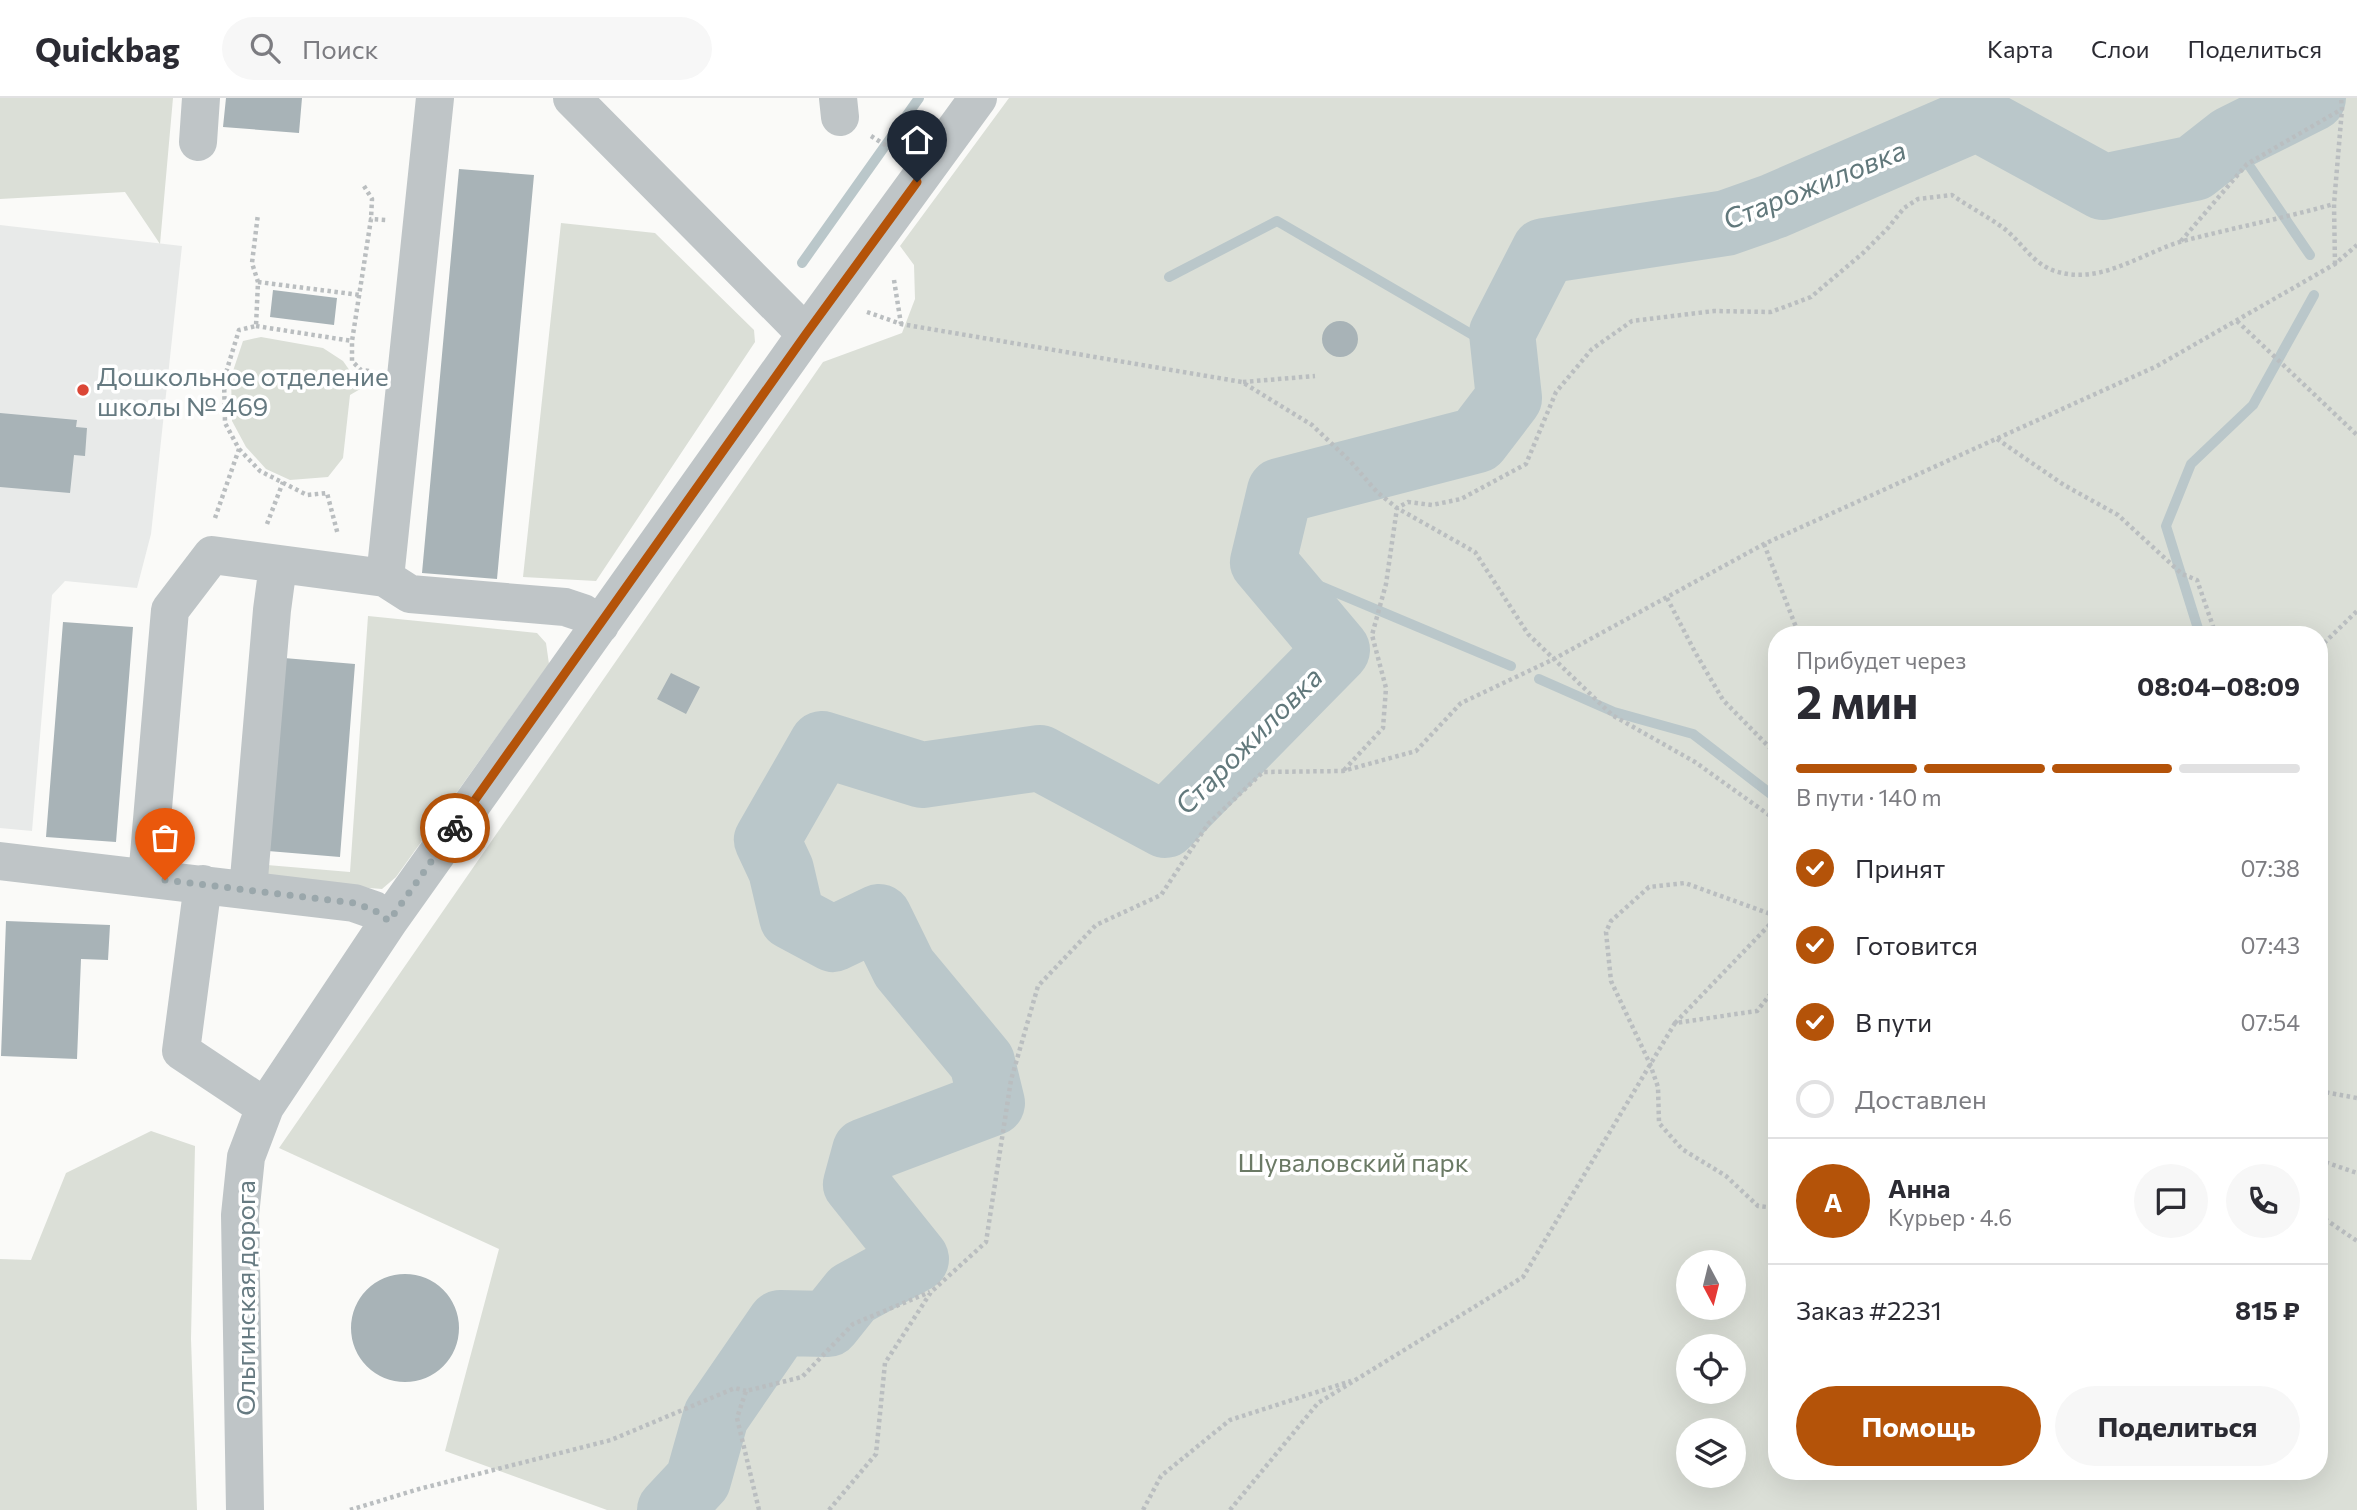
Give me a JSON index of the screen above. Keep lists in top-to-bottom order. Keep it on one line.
{"streets":{"street":["Ольгинская дорога"]},"water":["Старожиловка"],"parks":["Шуваловский парк"],"places":["Дошкольное отделение школы № 469"],"north":"bottom","page":{"header":"Quickbag","search":"Поиск","nav":["Карта","Слои","Поделиться"],"heading":["2 мин","Прибудет через","08:04–08:09"],"panel":["Анна","Курьер · 4.6","Заказ #2231","815 ₽"],"bar":"В пути · 140 m","list":[["Принят","07:38"],["Готовится","07:43"],["В пути","07:54"],"Доставлен"],"round":"А","buttons":["Помощь","Поделиться"]}}
